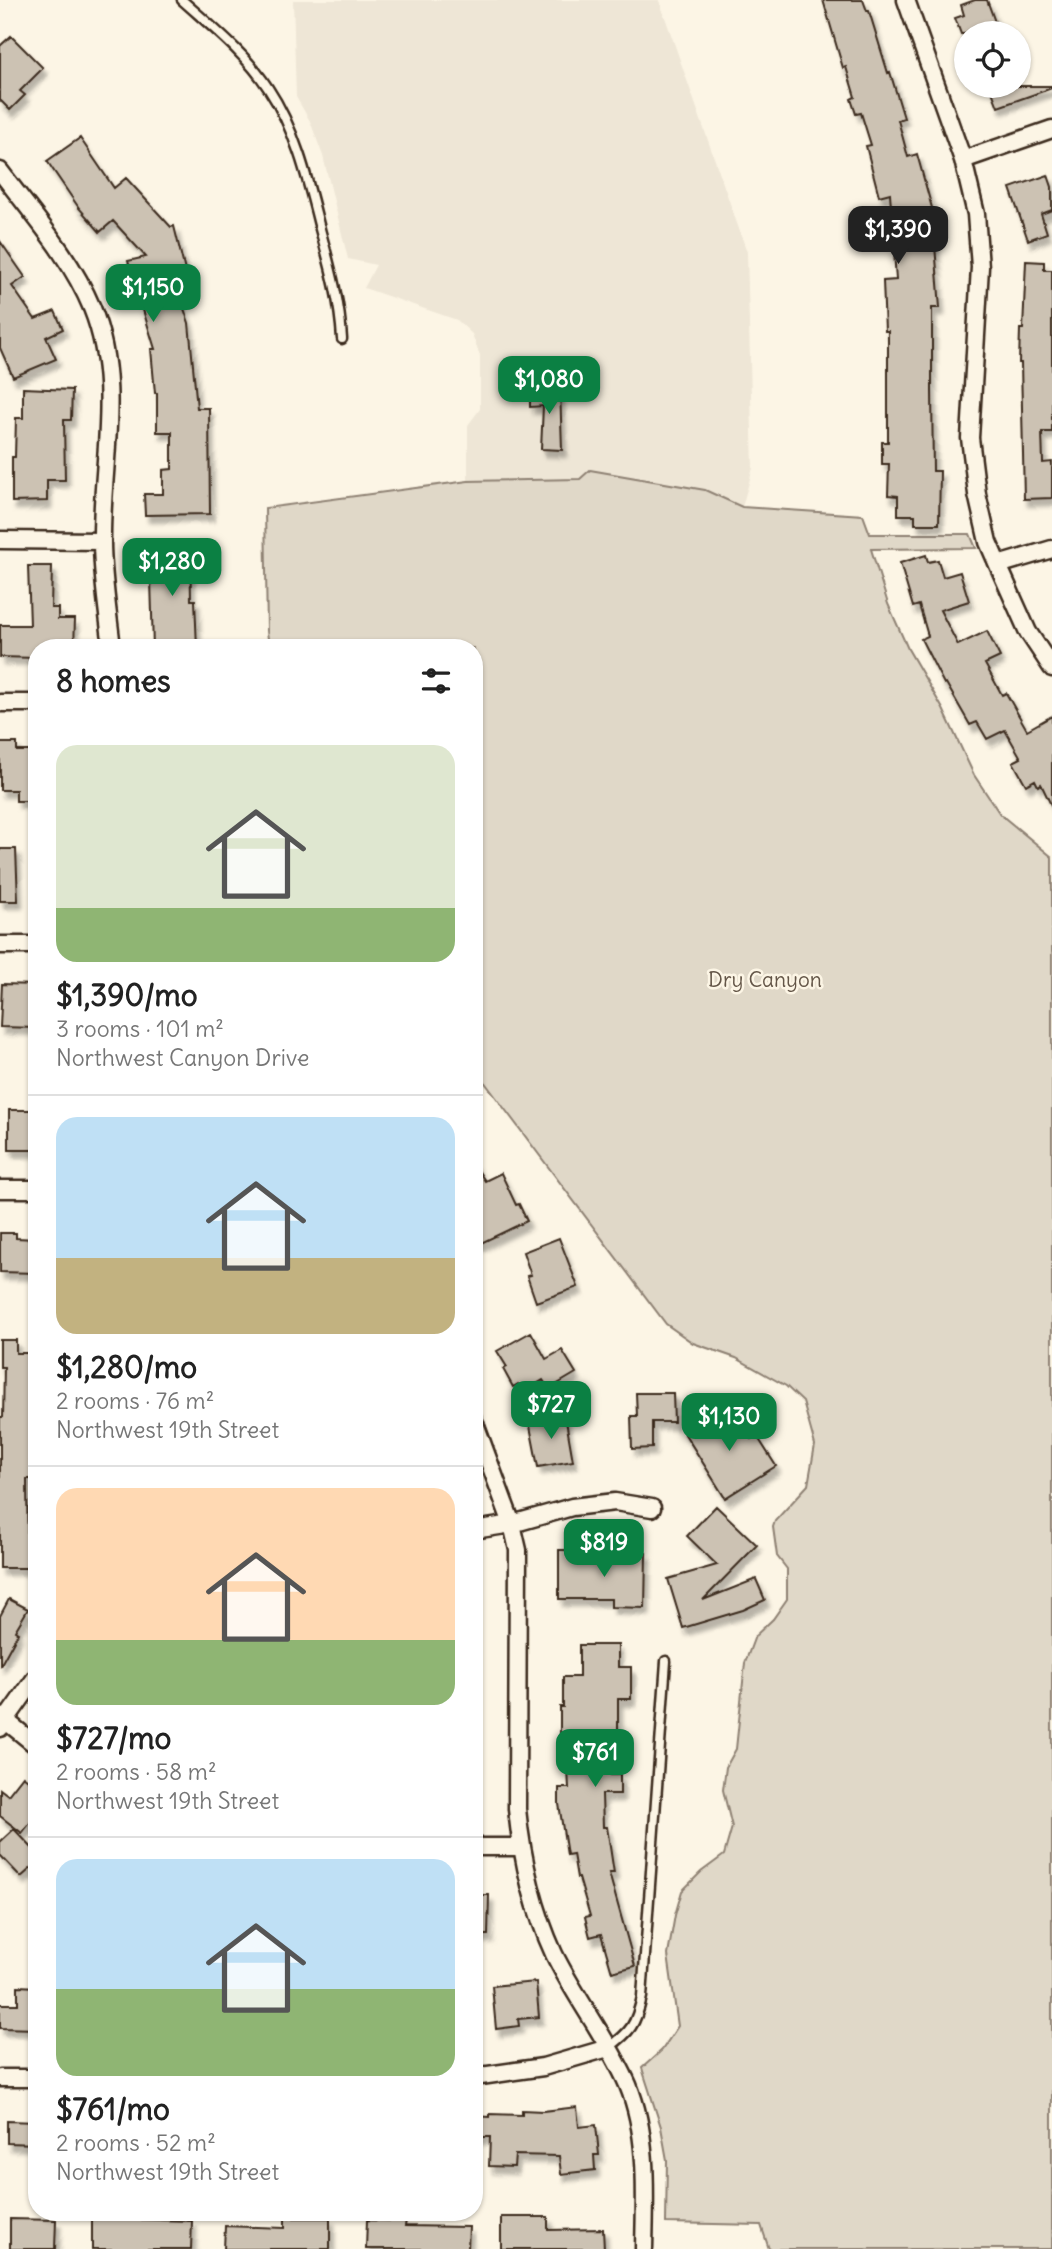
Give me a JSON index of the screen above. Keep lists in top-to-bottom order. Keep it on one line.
{"parks":["Dry Canyon"],"page":{"price":["$1,390","$1,150","$1,080","$1,280","$727","$1,130","$819","$761"],"heading":"8 homes","list":[{"name":"$1,390/mo","note":"3 rooms · 101 m² · Northwest Canyon Drive"},{"name":"$1,280/mo","note":"2 rooms · 76 m² · Northwest 19th Street"},{"name":"$727/mo","note":"2 rooms · 58 m² · Northwest 19th Street"},{"name":"$761/mo","note":"2 rooms · 52 m² · Northwest 19th Street"}]}}
